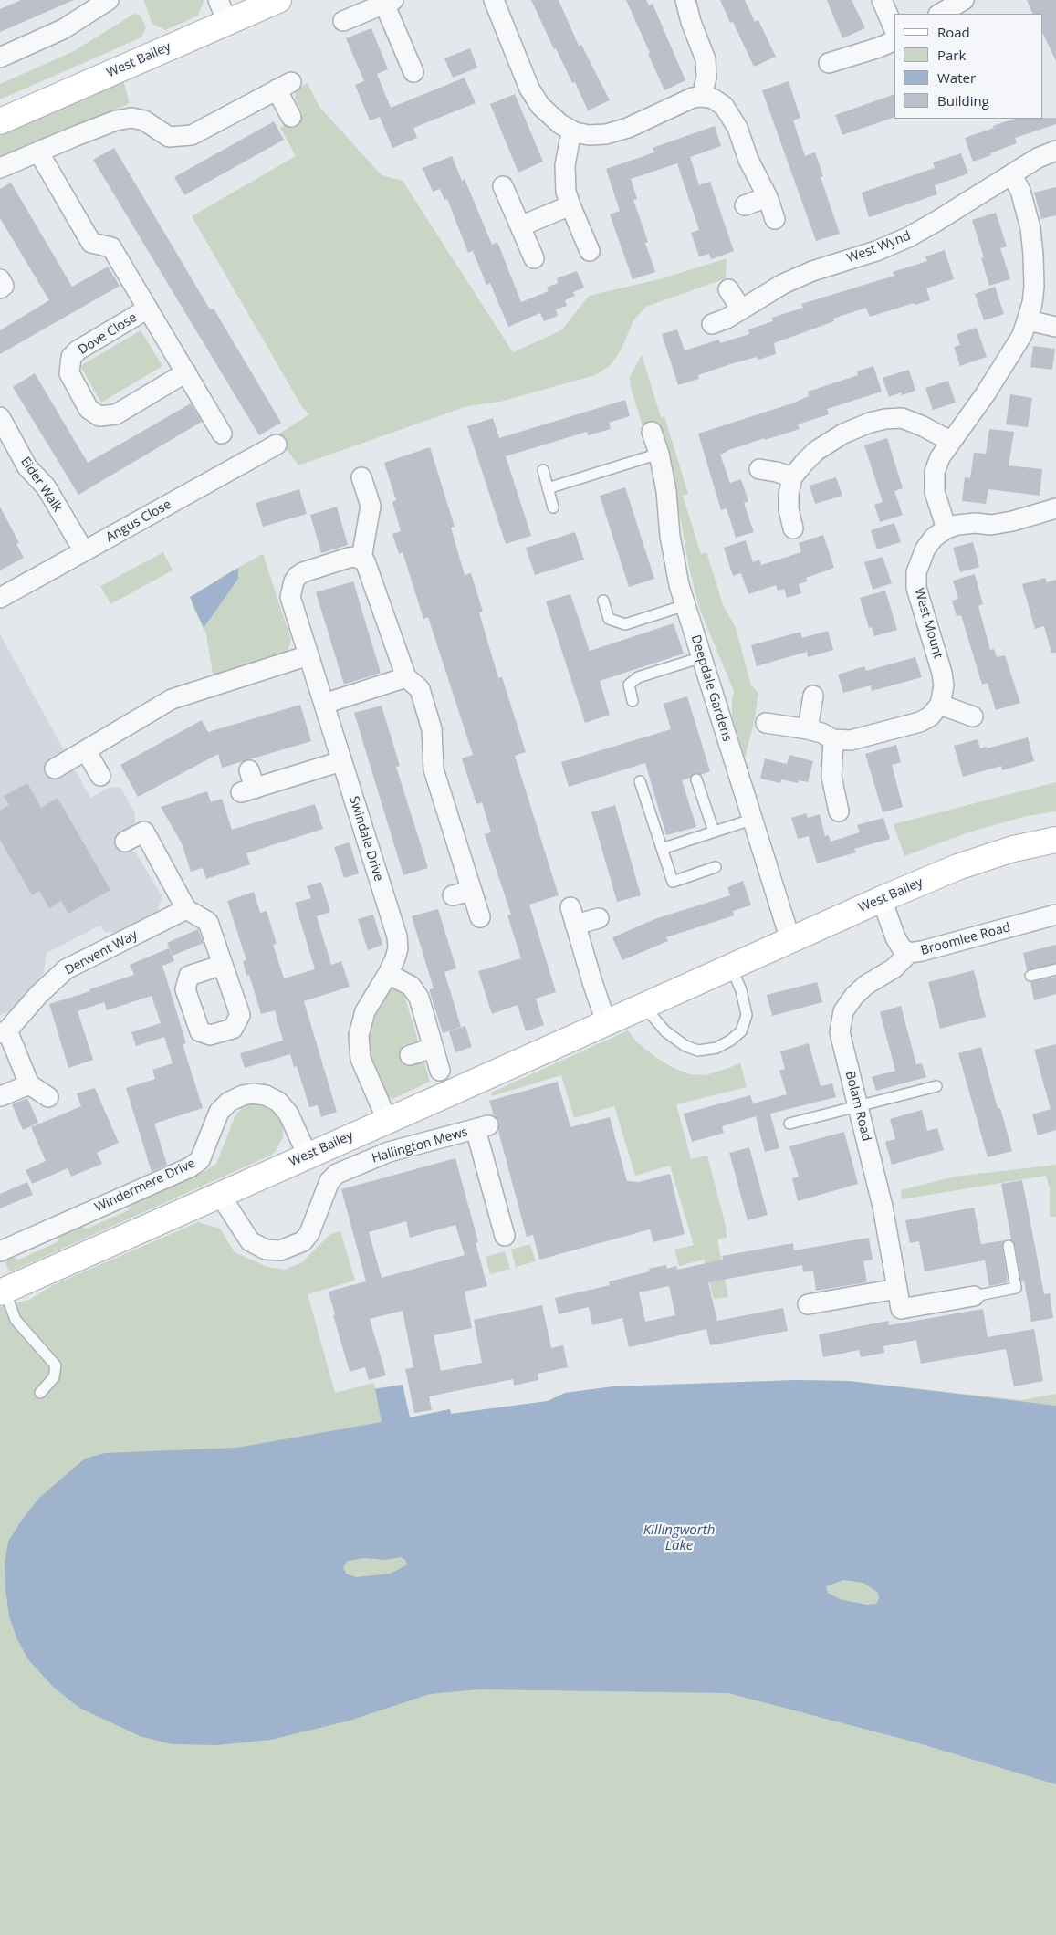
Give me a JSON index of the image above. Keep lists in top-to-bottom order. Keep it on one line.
{"streets":{"street":["West Bailey","West Wynd","Dove Close","Eider Walk","Angus Close","West Mount","Deepdale Gardens","Swindale Drive","Broomlee Road","Derwent Way","Bolam Road","Hallington Mews","Windermere Drive"]},"crossings":[["West Bailey","Deepdale Gardens"],["West Bailey","Swindale Drive"],["West Bailey","Broomlee Road"],["West Bailey","Hallington Mews"],["West Bailey","Windermere Drive"],["Eider Walk","Angus Close"],["Broomlee Road","Bolam Road"]],"water":["Killingworth Lake"],"legend":["Road","Park","Water","Building"]}
